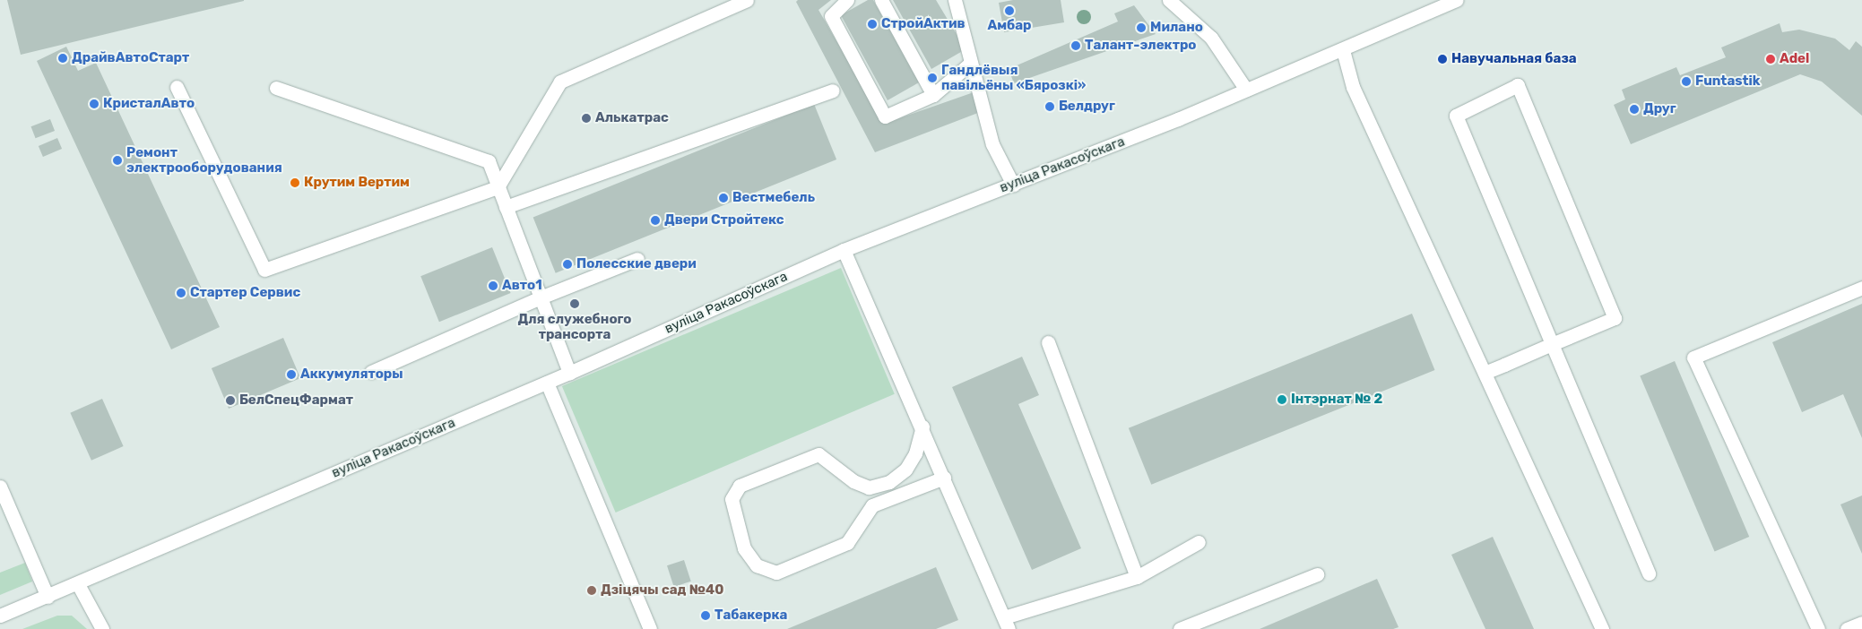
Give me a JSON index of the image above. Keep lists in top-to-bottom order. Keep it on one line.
{"streets":{"main road":["вуліца Ракасоўскага"]},"places":["Амбар","СтройАктив","Милано","Талант-электро","ДрайвАвтоСтарт","Навучальная база","Adel","Гандлёвыя павільёны «Бярозкі»","Funtastik","КристалАвто","Белдруг","Друг","Алькатрас","Ремонт электрооборудования","Крутим Вертим","Вестмебель","Двери Стройтекс","Полесские двери","Авто1","Стартер Сервис","Для служебного трансорта","Аккумуляторы","Інтэрнат № 2","БелСпецФармат","Дзіцячы сад №40","Табакерка"]}
